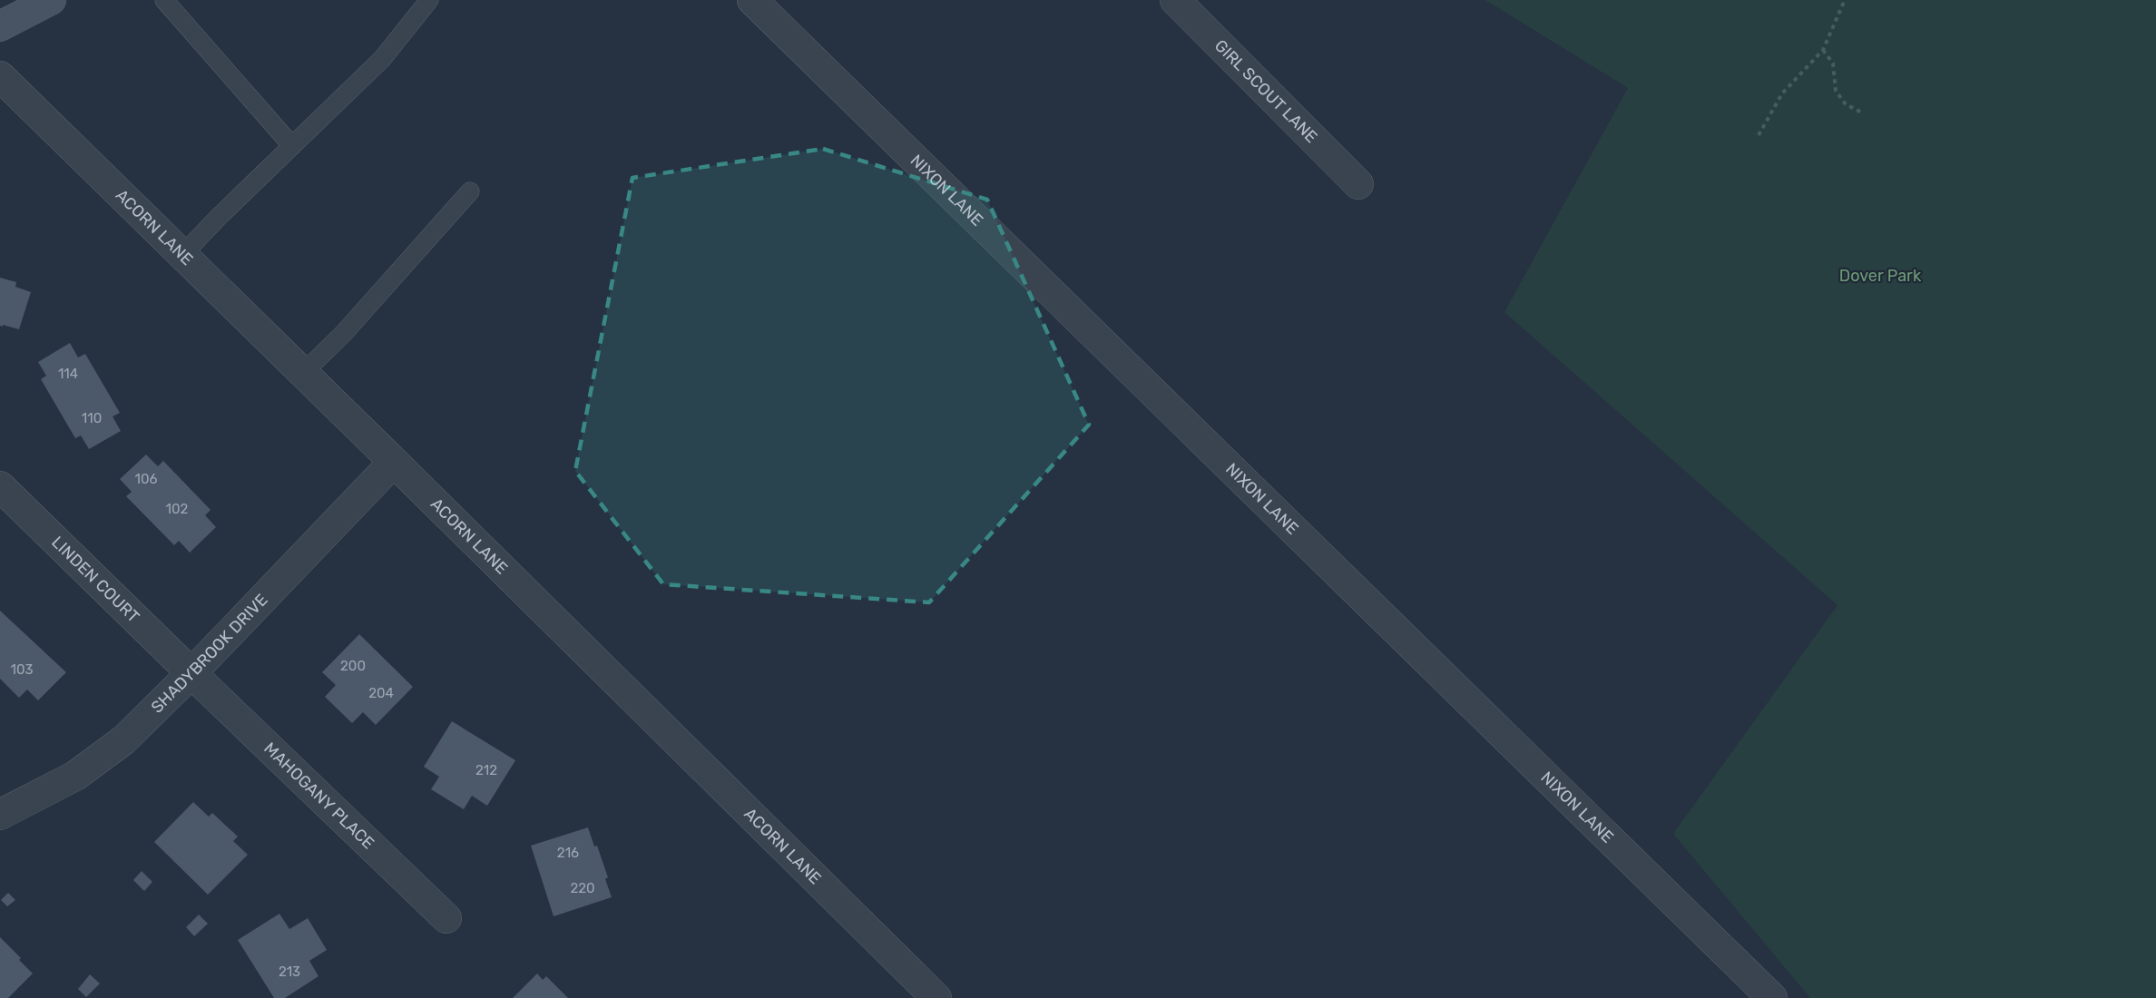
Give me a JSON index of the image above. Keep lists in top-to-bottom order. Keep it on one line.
{"streets":{"street":["GIRL SCOUT LANE","NIXON LANE","ACORN LANE","LINDEN COURT","SHADYBROOK DRIVE","MAHOGANY PLACE"]},"crossings":[["ACORN LANE","SHADYBROOK DRIVE"],["LINDEN COURT","SHADYBROOK DRIVE"],["LINDEN COURT","MAHOGANY PLACE"],["SHADYBROOK DRIVE","MAHOGANY PLACE"]],"parks":["Dover Park"],"house_numbers":["114","110","106","102","200","103","204","212","216","220","213"]}
